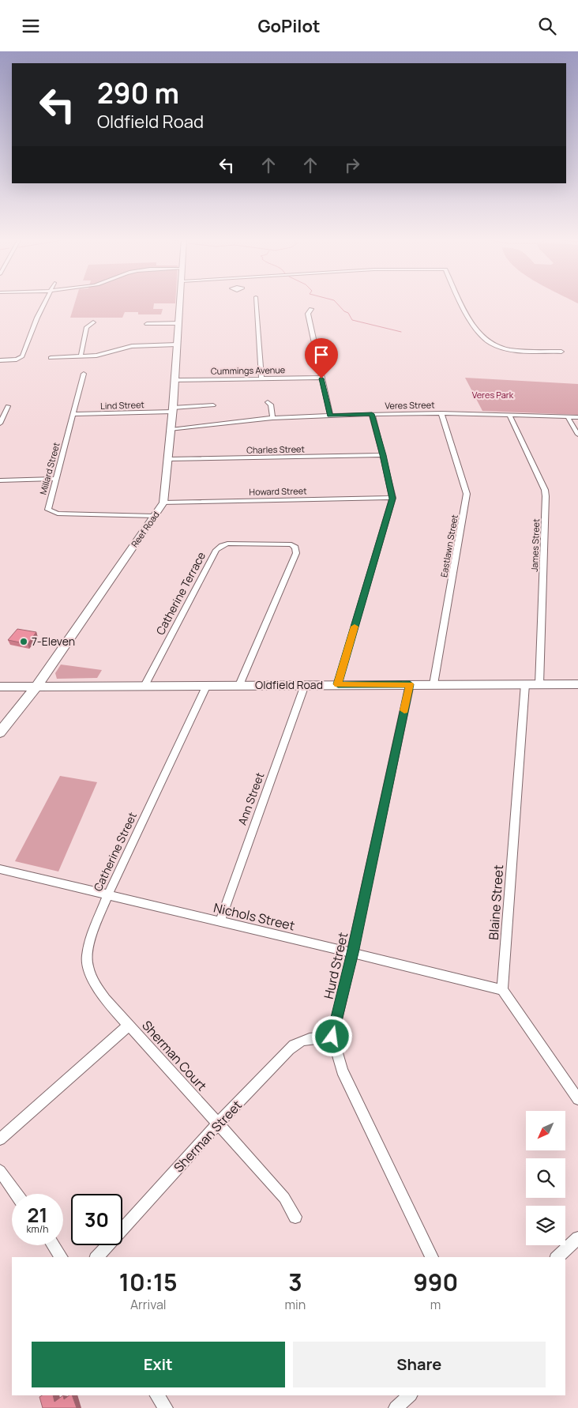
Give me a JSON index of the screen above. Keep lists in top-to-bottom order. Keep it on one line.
{"streets":{"street":["Cummings Avenue","Lind Street","Veres Street","Charles Street","Millard Street","Howard Street","Reef Road","James Street","Eastlawn Street","Catherine Terrace","Oldfield Road","Ann Street","Catherine Street","Blaine Street","Nichols Street","Hurd Street","Sherman Court","Sherman Street"]},"crossings":[["Cummings Avenue","Reef Road"],["Lind Street","Millard Street"],["Lind Street","Reef Road"],["Veres Street","Reef Road"],["Veres Street","James Street"],["Veres Street","Eastlawn Street"],["Charles Street","Reef Road"],["Millard Street","Reef Road"],["Howard Street","Reef Road"],["Reef Road","Oldfield Road"],["James Street","Oldfield Road"],["Eastlawn Street","Oldfield Road"],["Catherine Terrace","Oldfield Road"],["Oldfield Road","Ann Street"],["Oldfield Road","Catherine Street"],["Oldfield Road","Blaine Street"],["Oldfield Road","Hurd Street"],["Ann Street","Nichols Street"],["Catherine Street","Nichols Street"],["Catherine Street","Sherman Court"],["Blaine Street","Nichols Street"],["Nichols Street","Hurd Street"],["Hurd Street","Sherman Street"],["Sherman Court","Sherman Street"]],"parks":["Veres Park"],"places":["7-Eleven"],"north":"bottom left","page":{"header":"GoPilot","turn":["290 m","Oldfield Road"],"speed":"21 km/h","limit":"30","eta":["10:15","Arrival","3","min","990","m"],"buttons":["Exit","Share"]}}
